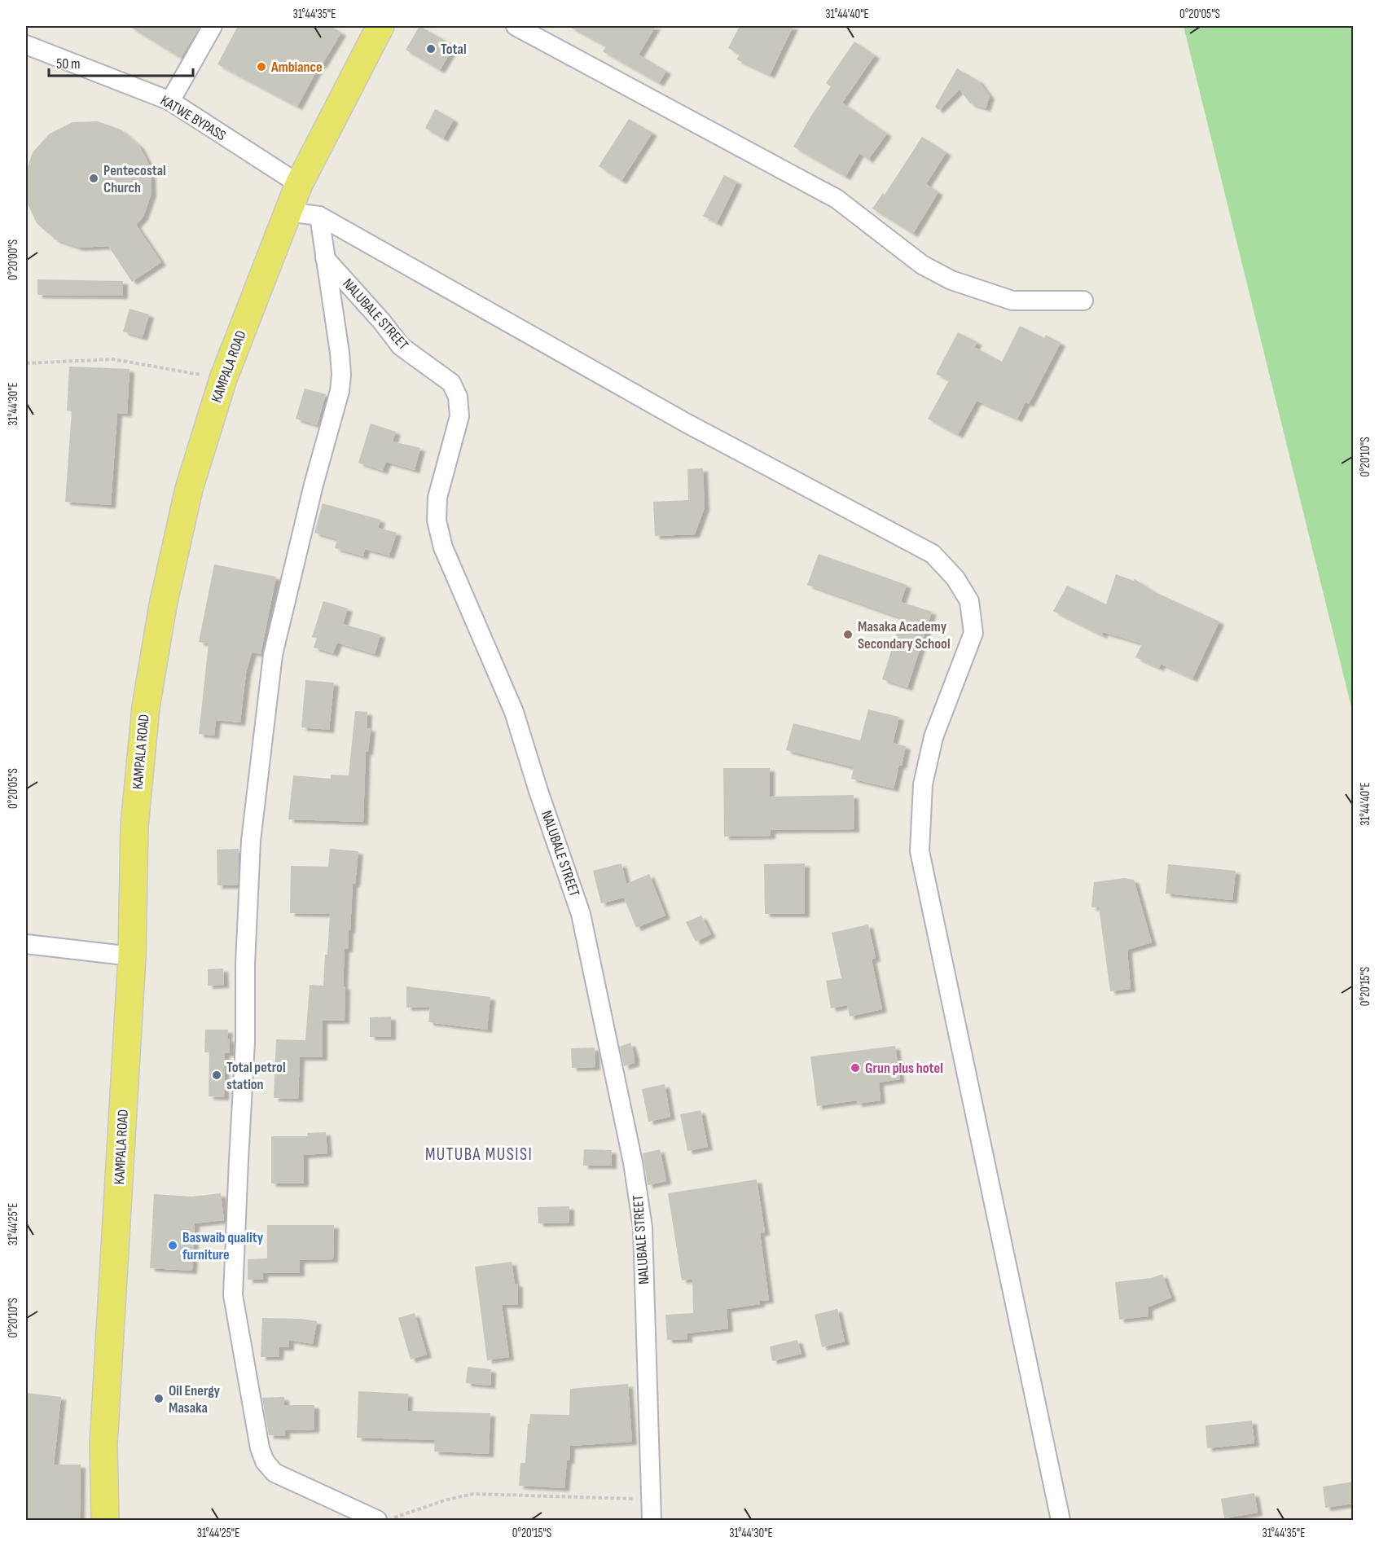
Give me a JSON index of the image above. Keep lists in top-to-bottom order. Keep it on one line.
{"streets":{"main road":["KAMPALA ROAD"],"street":["KATWE BYPASS","NALUBALE STREET"]},"crossings":[["KATWE BYPASS","KAMPALA ROAD"]],"districts":["MUTUBA MUSISI"],"places":["Total","Ambiance","Pentecostal Church","Masaka Academy Secondary School","Grun plus hotel","Total petrol station","Baswaib quality furniture","Oil Energy Masaka"],"scale_bar":"50 m","coordinates":["31°44'35\"E","31°44'40\"E","0°20'05\"S","0°20'00\"S","31°44'30\"E","0°20'10\"S","0°20'15\"S","31°44'25\"E"]}
